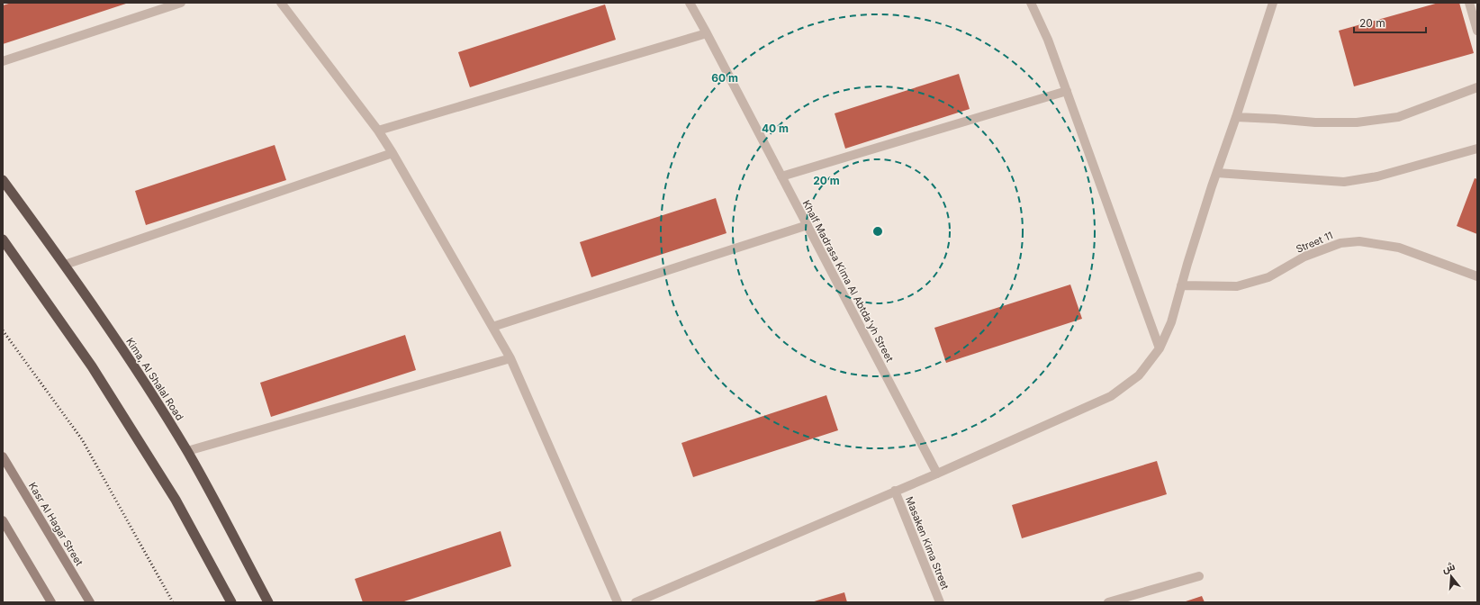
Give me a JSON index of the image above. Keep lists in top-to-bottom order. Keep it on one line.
{"streets":{"highway":["Kima, Al Shalal Road"],"main road":["Kasr Al Hagar Street"],"street":["Street 11","Khalf Madrasa Kima Al Abtda'yh Street","Masaken Kima Street"]},"scale_bar":"20 m","north":"top","rings":["60 m","40 m","20 m"]}
